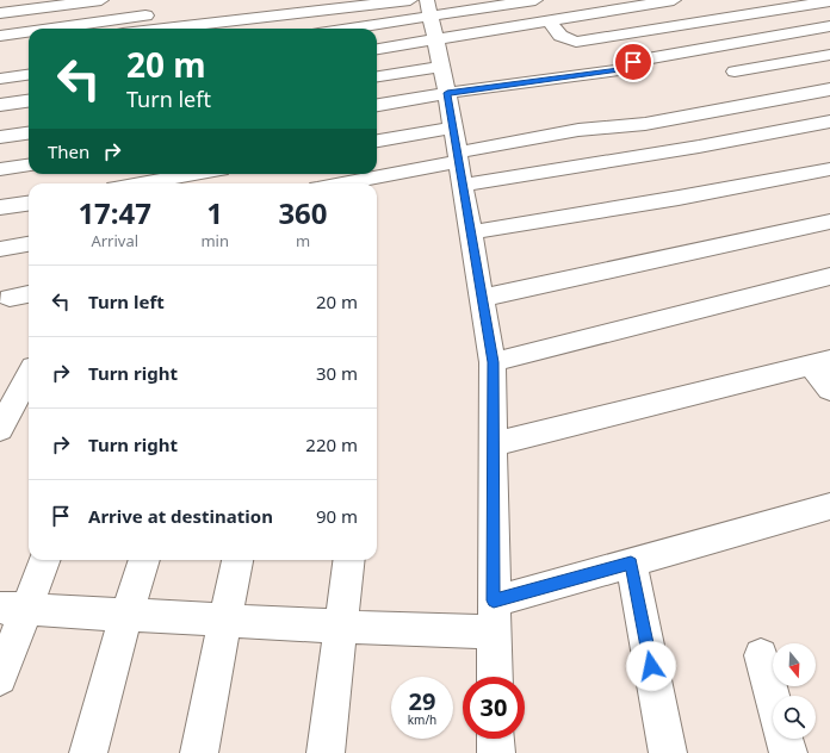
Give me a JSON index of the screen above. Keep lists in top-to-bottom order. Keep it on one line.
{"north":"bottom","page":{"turn":["20 m","Turn left"],"then":"Then","eta":["17:47","Arrival","1","min","360","m"],"list":[{"name":"Turn left","value":"20 m"},{"name":"Turn right","value":"30 m"},{"name":"Turn right","value":"220 m"},{"name":"Arrive at destination","value":"90 m"}],"speed":"29 km/h","limit":"30"}}
